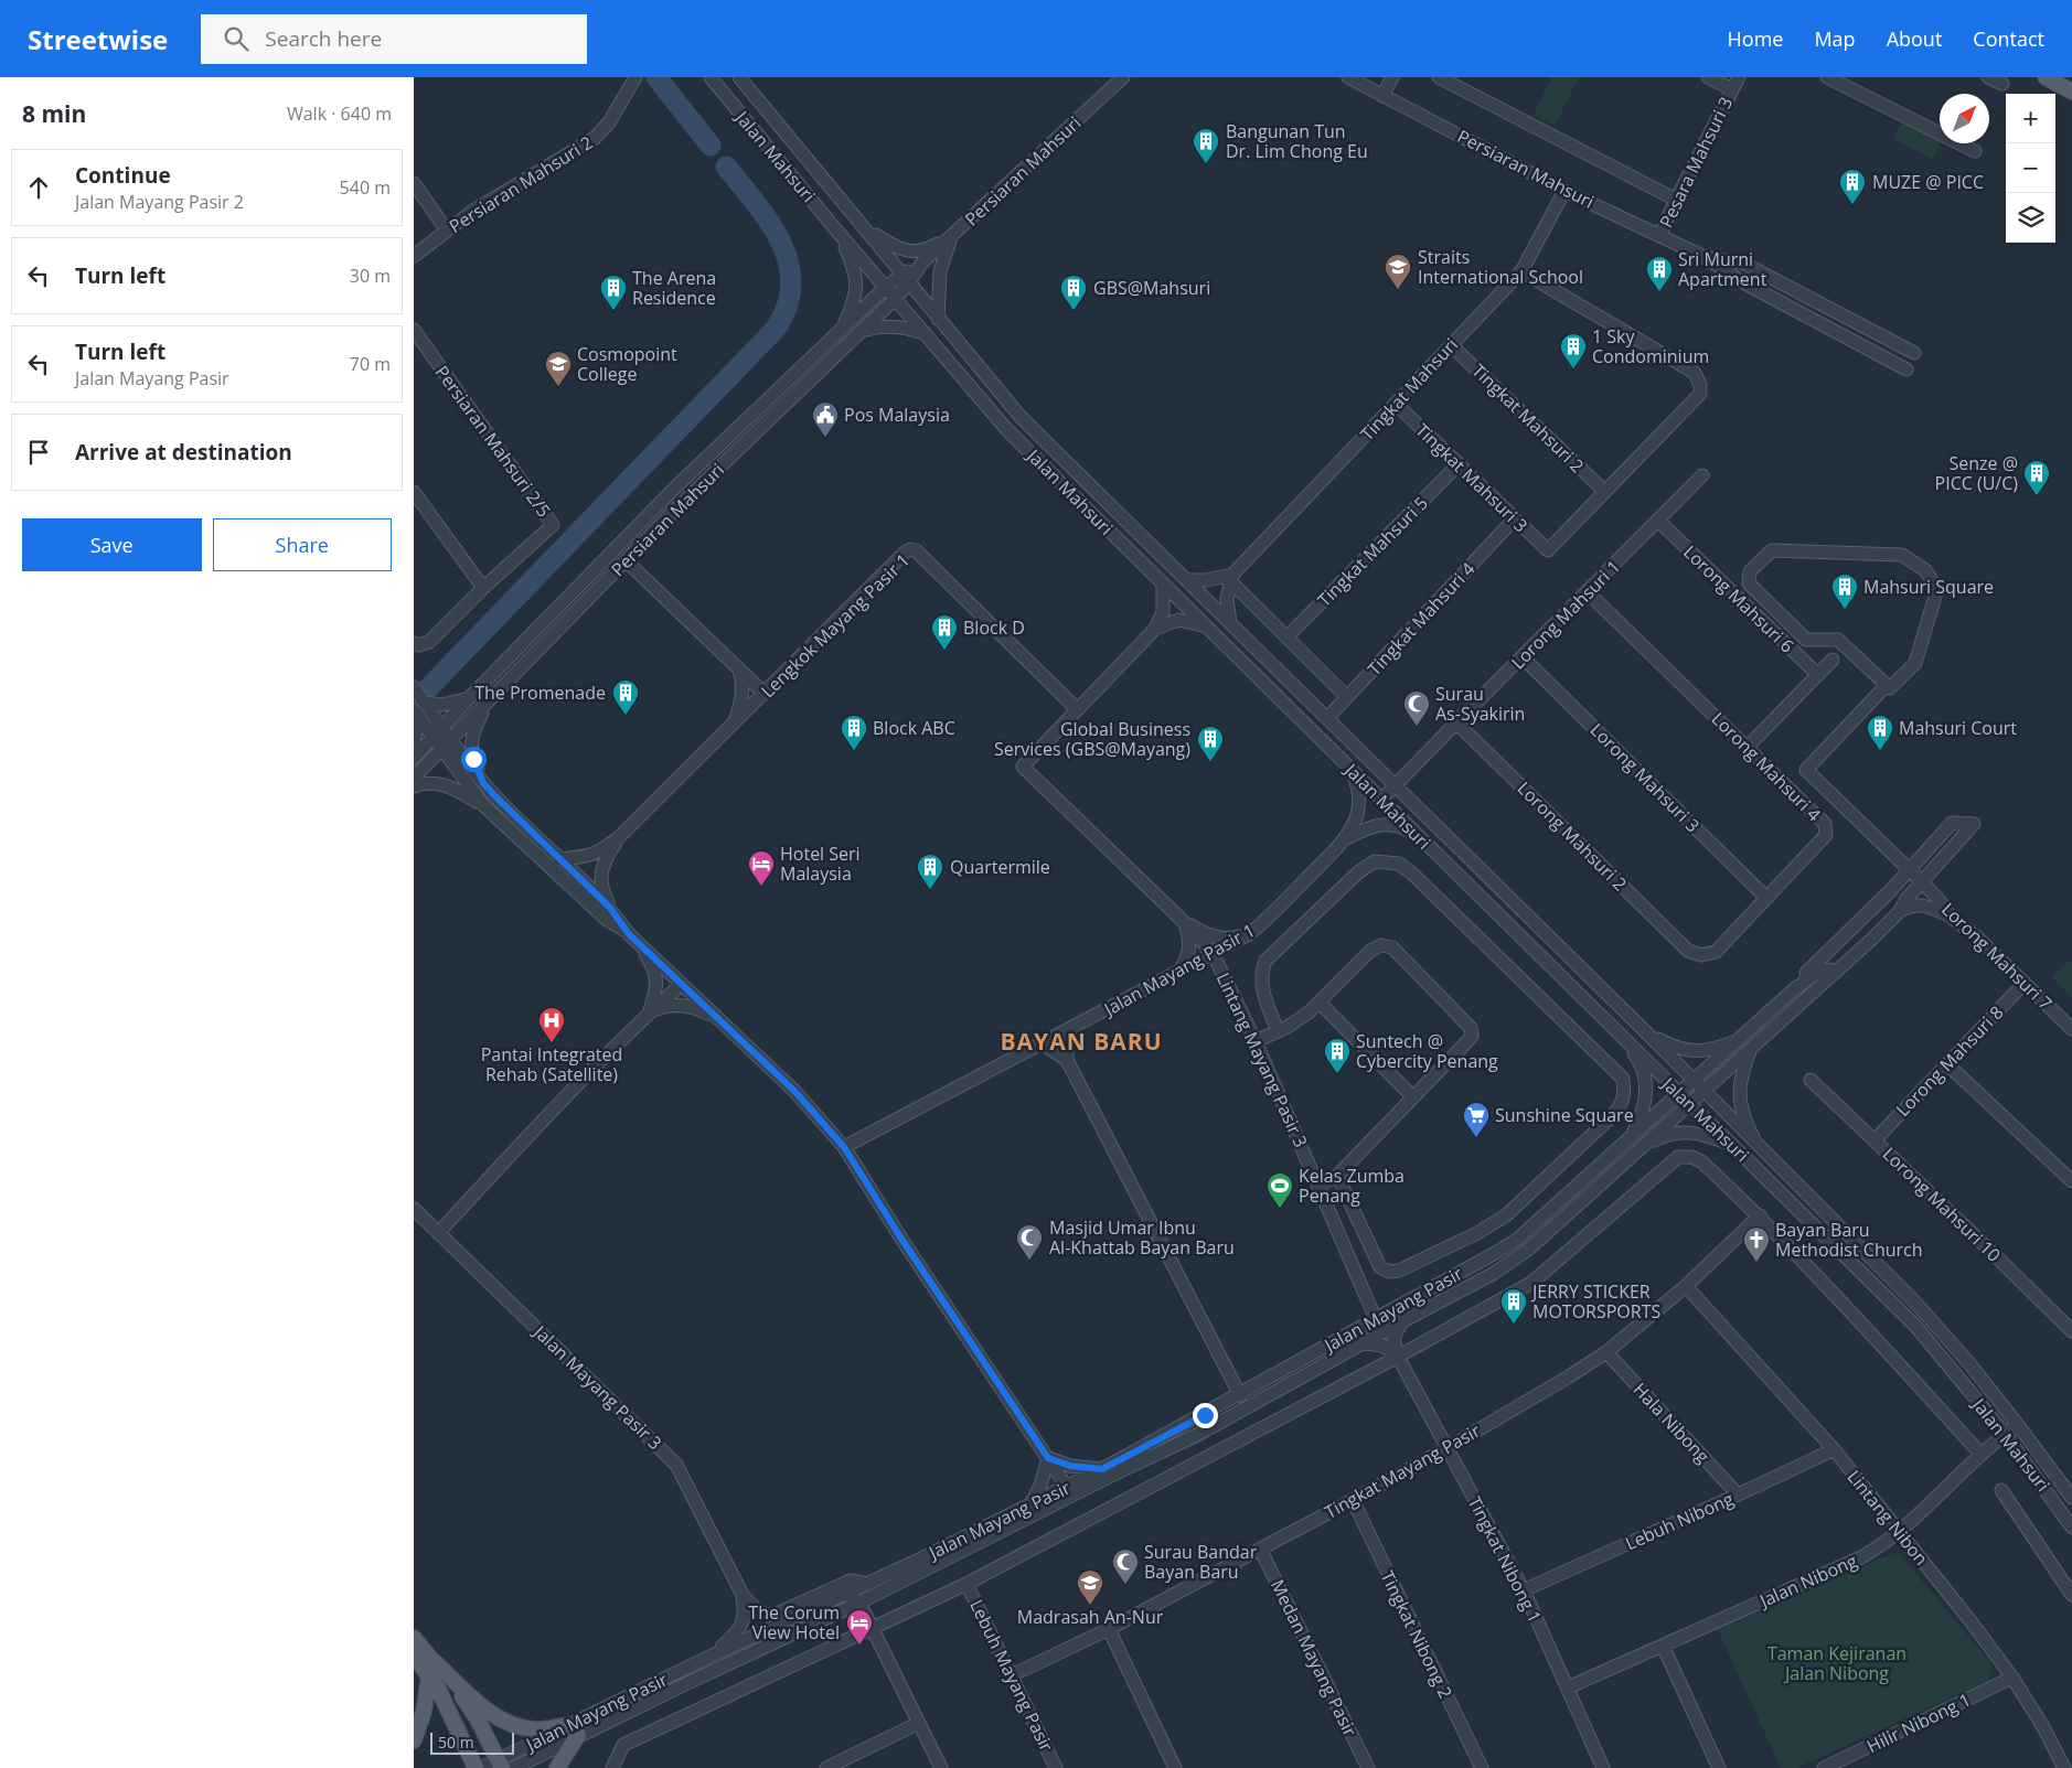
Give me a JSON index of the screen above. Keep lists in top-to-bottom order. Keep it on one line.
{"streets":{"street":["Jalan Mahsuri","Pesara Mahsuri 3","Persiaran Mahsuri","Persiaran Mahsuri 2","Tingkat Mahsuri","Tingkat Mahsuri 2","Persiaran Mahsuri 2/5","Tingkat Mahsuri 3","Tingkat Mahsuri 5","Lorong Mahsuri 6","Lorong Mahsuri 1","Tingkat Mahsuri 4","Lengkok Mayang Pasir 1","Lorong Mahsuri 4","Lorong Mahsuri 3","Lorong Mahsuri 2","Lorong Mahsuri 7","Jalan Mayang Pasir 1","Lintang Mayang Pasir 3","Lorong Mahsuri 8","Lorong Mahsuri 10","Jalan Mayang Pasir","Jalan Mayang Pasir 3","Hala Nibong","Tingkat Mayang Pasir","Lintang Nibon","Lebuh Nibong","Tingkat Nibong 1","Jalan Nibong","Tingkat Nibong 2","Medan Mayang Pasir","Lebuh Mayang Pasir","Hilir Nibong 1"]},"crossings":[["Jalan Mahsuri","Persiaran Mahsuri"],["Jalan Mahsuri","Lorong Mahsuri 1"],["Jalan Mahsuri","Tingkat Mahsuri 4"],["Jalan Mahsuri","Jalan Mayang Pasir 1"],["Jalan Mahsuri","Jalan Mayang Pasir"],["Jalan Mahsuri","Jalan Nibong"],["Pesara Mahsuri 3","Persiaran Mahsuri"],["Persiaran Mahsuri","Tingkat Mahsuri"],["Tingkat Mahsuri","Tingkat Mahsuri 2"],["Tingkat Mahsuri","Tingkat Mahsuri 3"],["Tingkat Mahsuri 2","Tingkat Mahsuri 3"],["Tingkat Mahsuri 3","Tingkat Mahsuri 5"],["Tingkat Mahsuri 3","Tingkat Mahsuri 4"],["Lorong Mahsuri 6","Lorong Mahsuri 1"],["Lorong Mahsuri 1","Lorong Mahsuri 4"],["Lorong Mahsuri 1","Lorong Mahsuri 3"],["Lorong Mahsuri 1","Lorong Mahsuri 2"],["Lorong Mahsuri 4","Lorong Mahsuri 3"],["Lorong Mahsuri 4","Lorong Mahsuri 2"],["Lorong Mahsuri 7","Lorong Mahsuri 8"],["Lorong Mahsuri 7","Jalan Mayang Pasir"],["Jalan Mayang Pasir 1","Lintang Mayang Pasir 3"],["Lintang Mayang Pasir 3","Jalan Mayang Pasir"],["Lorong Mahsuri 8","Lorong Mahsuri 10"],["Jalan Mayang Pasir","Jalan Mayang Pasir 3"],["Hala Nibong","Tingkat Mayang Pasir"],["Hala Nibong","Lebuh Nibong"],["Tingkat Mayang Pasir","Lintang Nibon"],["Tingkat Mayang Pasir","Tingkat Nibong 1"],["Tingkat Mayang Pasir","Tingkat Nibong 2"],["Tingkat Mayang Pasir","Medan Mayang Pasir"],["Tingkat Mayang Pasir","Lebuh Mayang Pasir"],["Lintang Nibon","Lebuh Nibong"],["Lintang Nibon","Jalan Nibong"],["Lintang Nibon","Hilir Nibong 1"],["Lebuh Nibong","Tingkat Nibong 1"],["Tingkat Nibong 1","Jalan Nibong"]],"districts":["BAYAN BARU"],"parks":["Taman Kejiranan Jalan Nibong"],"places":{"building":["Bangunan Tun Dr. Lim Chong Eu","MUZE @ PICC","Sri Murni Apartment","The Arena Residence","GBS@Mahsuri","1 Sky Condominium","Senze @ PICC (U/C)","Mahsuri Square","Block D","The Promenade","Block ABC","Mahsuri Court","Global Business Services (GBS@Mayang)","Quartermile","Suntech @ Cybercity Penang","JERRY STICKER MOTORSPORTS"],"school or university":["Straits International School","Cosmopoint College","Madrasah An-Nur"],"public building":["Pos Malaysia"],"mosque":["Surau As-Syakirin","Masjid Umar Ibnu Al-Khattab Bayan Baru","Surau Bandar Bayan Baru"],"hotel":["Hotel Seri Malaysia","The Corum View Hotel"],"hospital":["Pantai Integrated Rehab (Satellite)"],"supermarket":["Sunshine Square"],"sports":["Kelas Zumba Penang"],"church":["Bayan Baru Methodist Church"]},"scale_bar":"50 m","north":"top right","page":{"header":"Streetwise","search":"Search here","nav":["Home","Map","About","Contact"],"heading":["8 min","Walk · 640 m"],"map_buttons":["+","−"],"list":[["Continue","Jalan Mayang Pasir 2","540 m"],["Turn left","30 m"],["Turn left","Jalan Mayang Pasir","70 m"],"Arrive at destination"],"buttons":["Save","Share"],"scale":"50 m"}}
